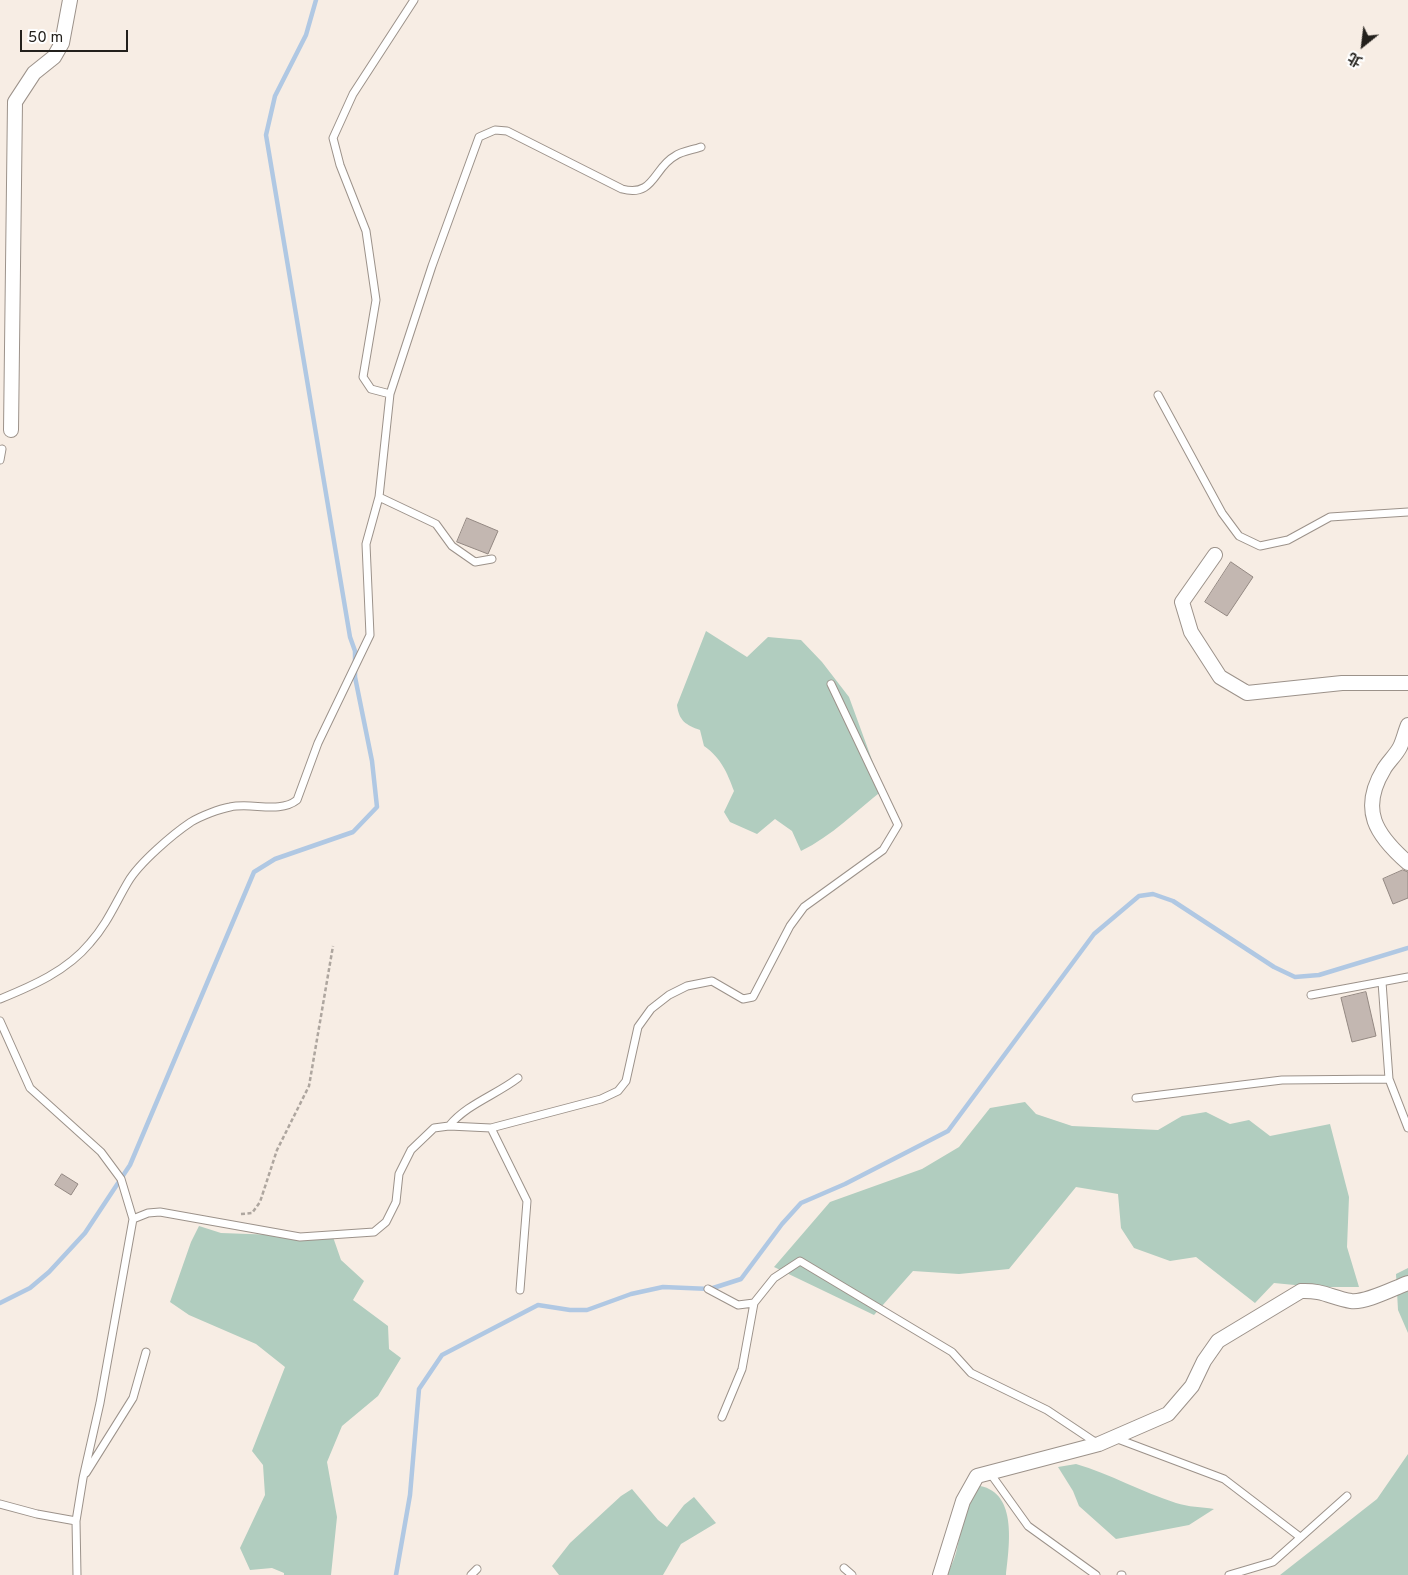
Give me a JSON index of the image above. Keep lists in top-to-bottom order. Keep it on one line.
{"scale_bar":"50 m","north":"bottom left"}
